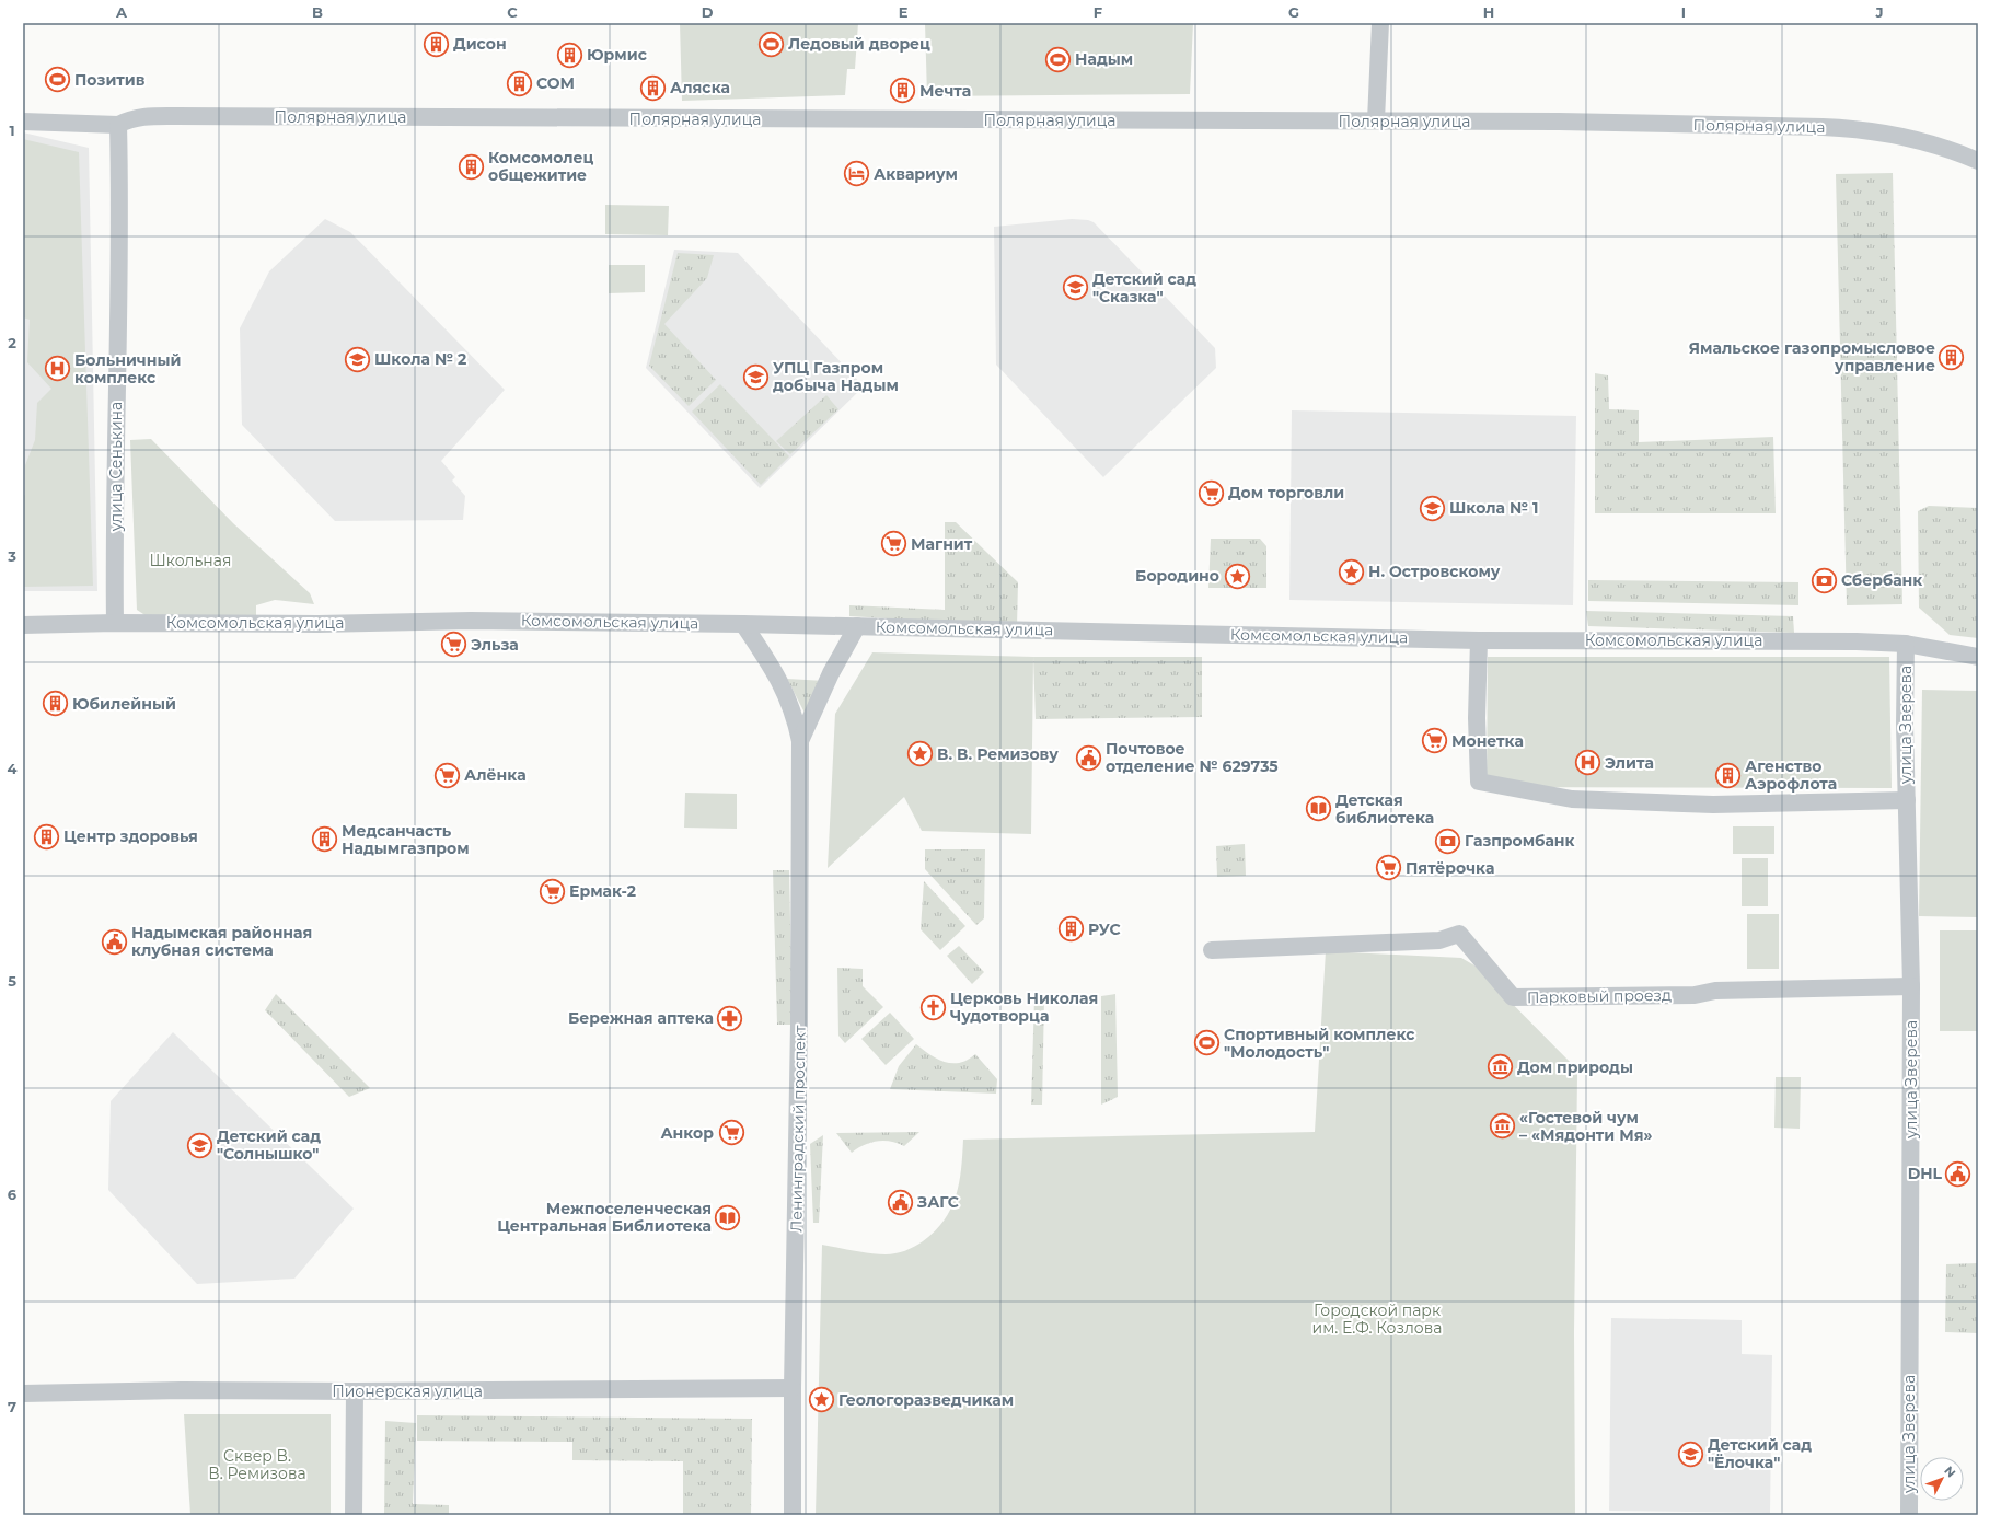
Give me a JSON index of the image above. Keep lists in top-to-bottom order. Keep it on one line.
{"streets":{"street":["Полярная улица","улица Сенькина","Комсомольская улица","улица Зверева","Парковый проезд","Ленинградский проспект","Пионерская улица"]},"crossings":[["Полярная улица","улица Сенькина"],["улица Сенькина","Комсомольская улица"],["Комсомольская улица","улица Зверева"],["улица Зверева","Парковый проезд"],["Ленинградский проспект","Пионерская улица"]],"parks":["Школьная","Городской парк им. Е.Ф. Козлова","Сквер В. В. Ремизова"],"places":{"building":["Дисон","Юрмис","СОМ","Аляска","Мечта","Комсомолец общежитие","Ямальское газопромысловое управление","Юбилейный","Агенство Аэрофлота","Центр здоровья","Медсанчасть Надымгазпром","РУС"],"sports":["Ледовый дворец","Надым","Позитив","Спортивный комплекс \"Молодость\""],"hotel":["Аквариум"],"school or university":["Детский сад \"Сказка\"","Школа № 2","УПЦ Газпром добыча Надым","Школа № 1","Детский сад \"Солнышко\"","Детский сад \"Ёлочка\""],"hospital":["Больничный комплекс","Элита"],"supermarket":["Дом торговли","Магнит","Эльза","Монетка","Алёнка","Пятёрочка","Ермак-2","Анкор"],"place":["Н. Островскому","Бородино","В. В. Ремизову","Геологоразведчикам"],"bank":["Сбербанк","Газпромбанк"],"public building":["Почтовое отделение № 629735","Надымская районная клубная система","DHL","ЗАГС"],"library":["Детская библиотека","Межпоселенческая Центральная Библиотека"],"church":["Церковь Николая Чудотворца"],"pharmacy":["Бережная аптека"],"museum":["Дом природы","«Гостевой чум – «Мядонти Мя»"]},"north":"top right","grid":{"columns":["A","B","C","D","E","F","G","H","I","J"],"rows":["1","2","3","4","5","6","7"]}}
